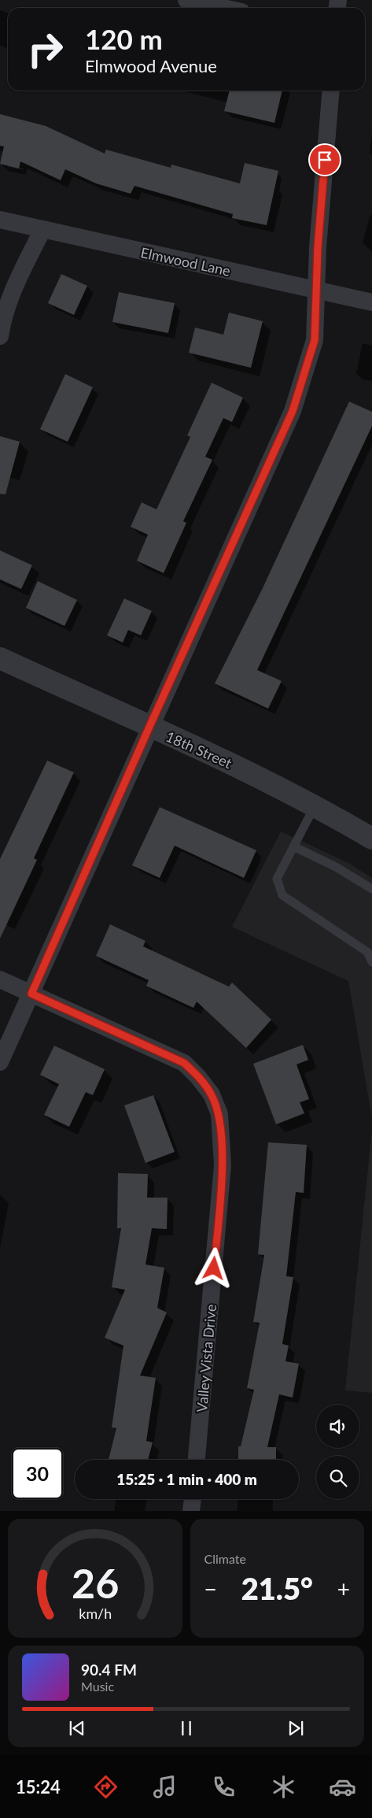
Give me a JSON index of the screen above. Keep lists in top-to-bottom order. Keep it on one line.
{"streets":{"street":["Elmwood Lane","18th Street","Valley Vista Drive"]},"page":{"turn":["120 m","Elmwood Avenue"],"limit":"30","trip":"15:25 · 1 min · 400 m","tile":"Climate","heat":["−","21.5°","+"],"song":["90.4 FM","Music"],"tabs":"15:24","gauge":["26","km/h"]}}
